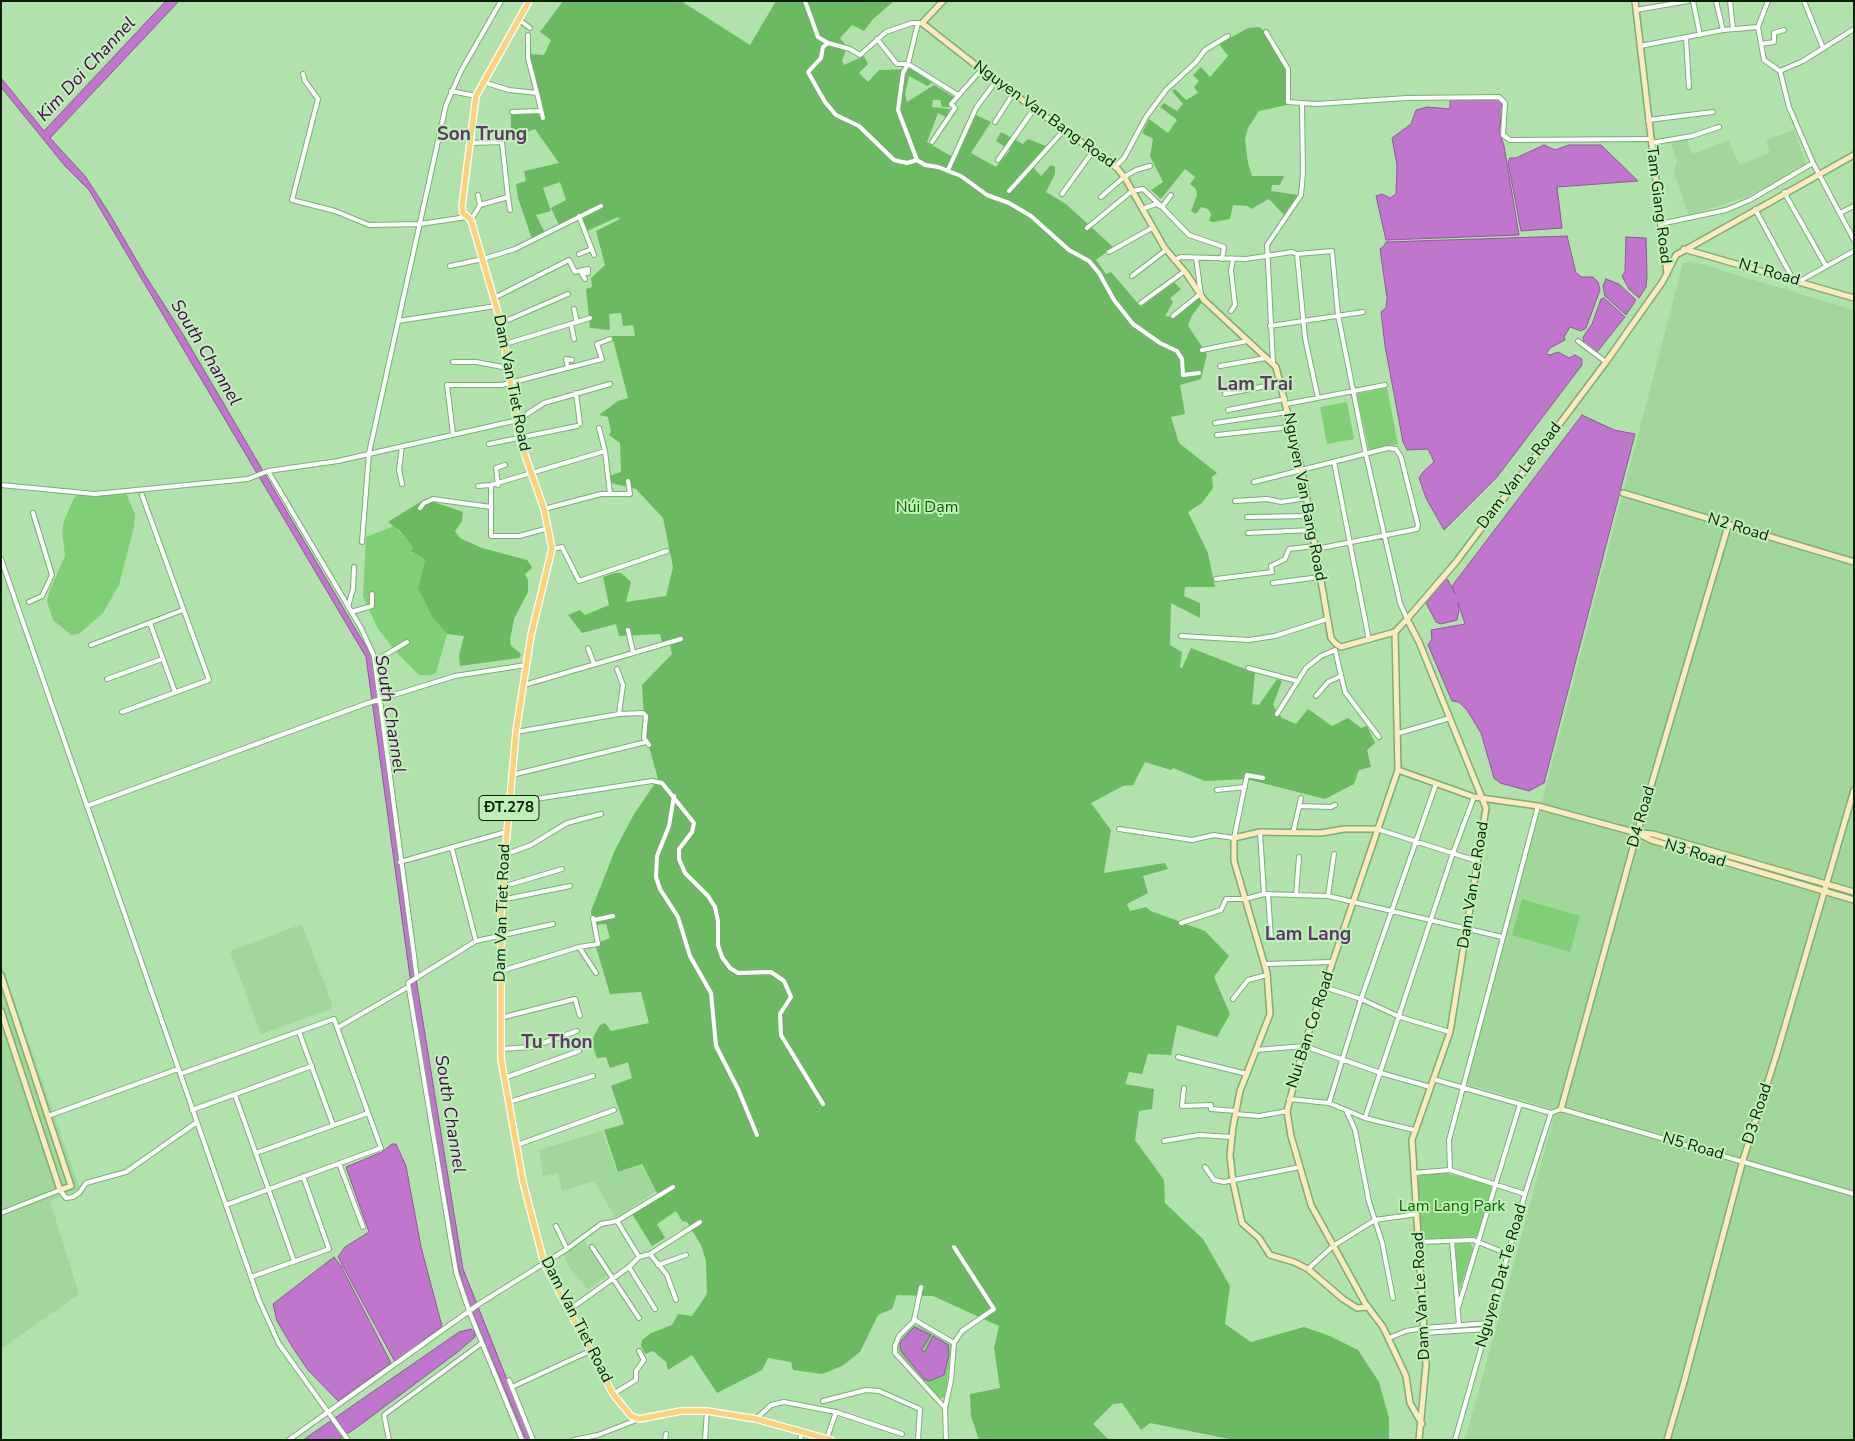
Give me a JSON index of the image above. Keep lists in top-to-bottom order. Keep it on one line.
{"streets":{"main road":["Dam Van Tiet Road","ĐT.278"],"street":["Nguyen Van Bang Road","Tam Giang Road","N1 Road","Dam Van Le Road","N2 Road","D4 Road","N3 Road","Nui Ban Co Road","D3 Road","N5 Road","Nguyen Dat Te Road"]},"crossings":[["Tam Giang Road","N1 Road"],["Tam Giang Road","Dam Van Le Road"],["Dam Van Le Road","Nui Ban Co Road"],["N2 Road","D4 Road"],["D4 Road","N3 Road"],["D4 Road","N5 Road"],["N3 Road","D3 Road"],["D3 Road","N5 Road"]],"districts":["Son Trung","Lam Trai","Lam Lang","Tu Thon"],"water":["Kim Doi Channel","South Channel"],"parks":["Núi Dạm","Lam Lang Park"]}
